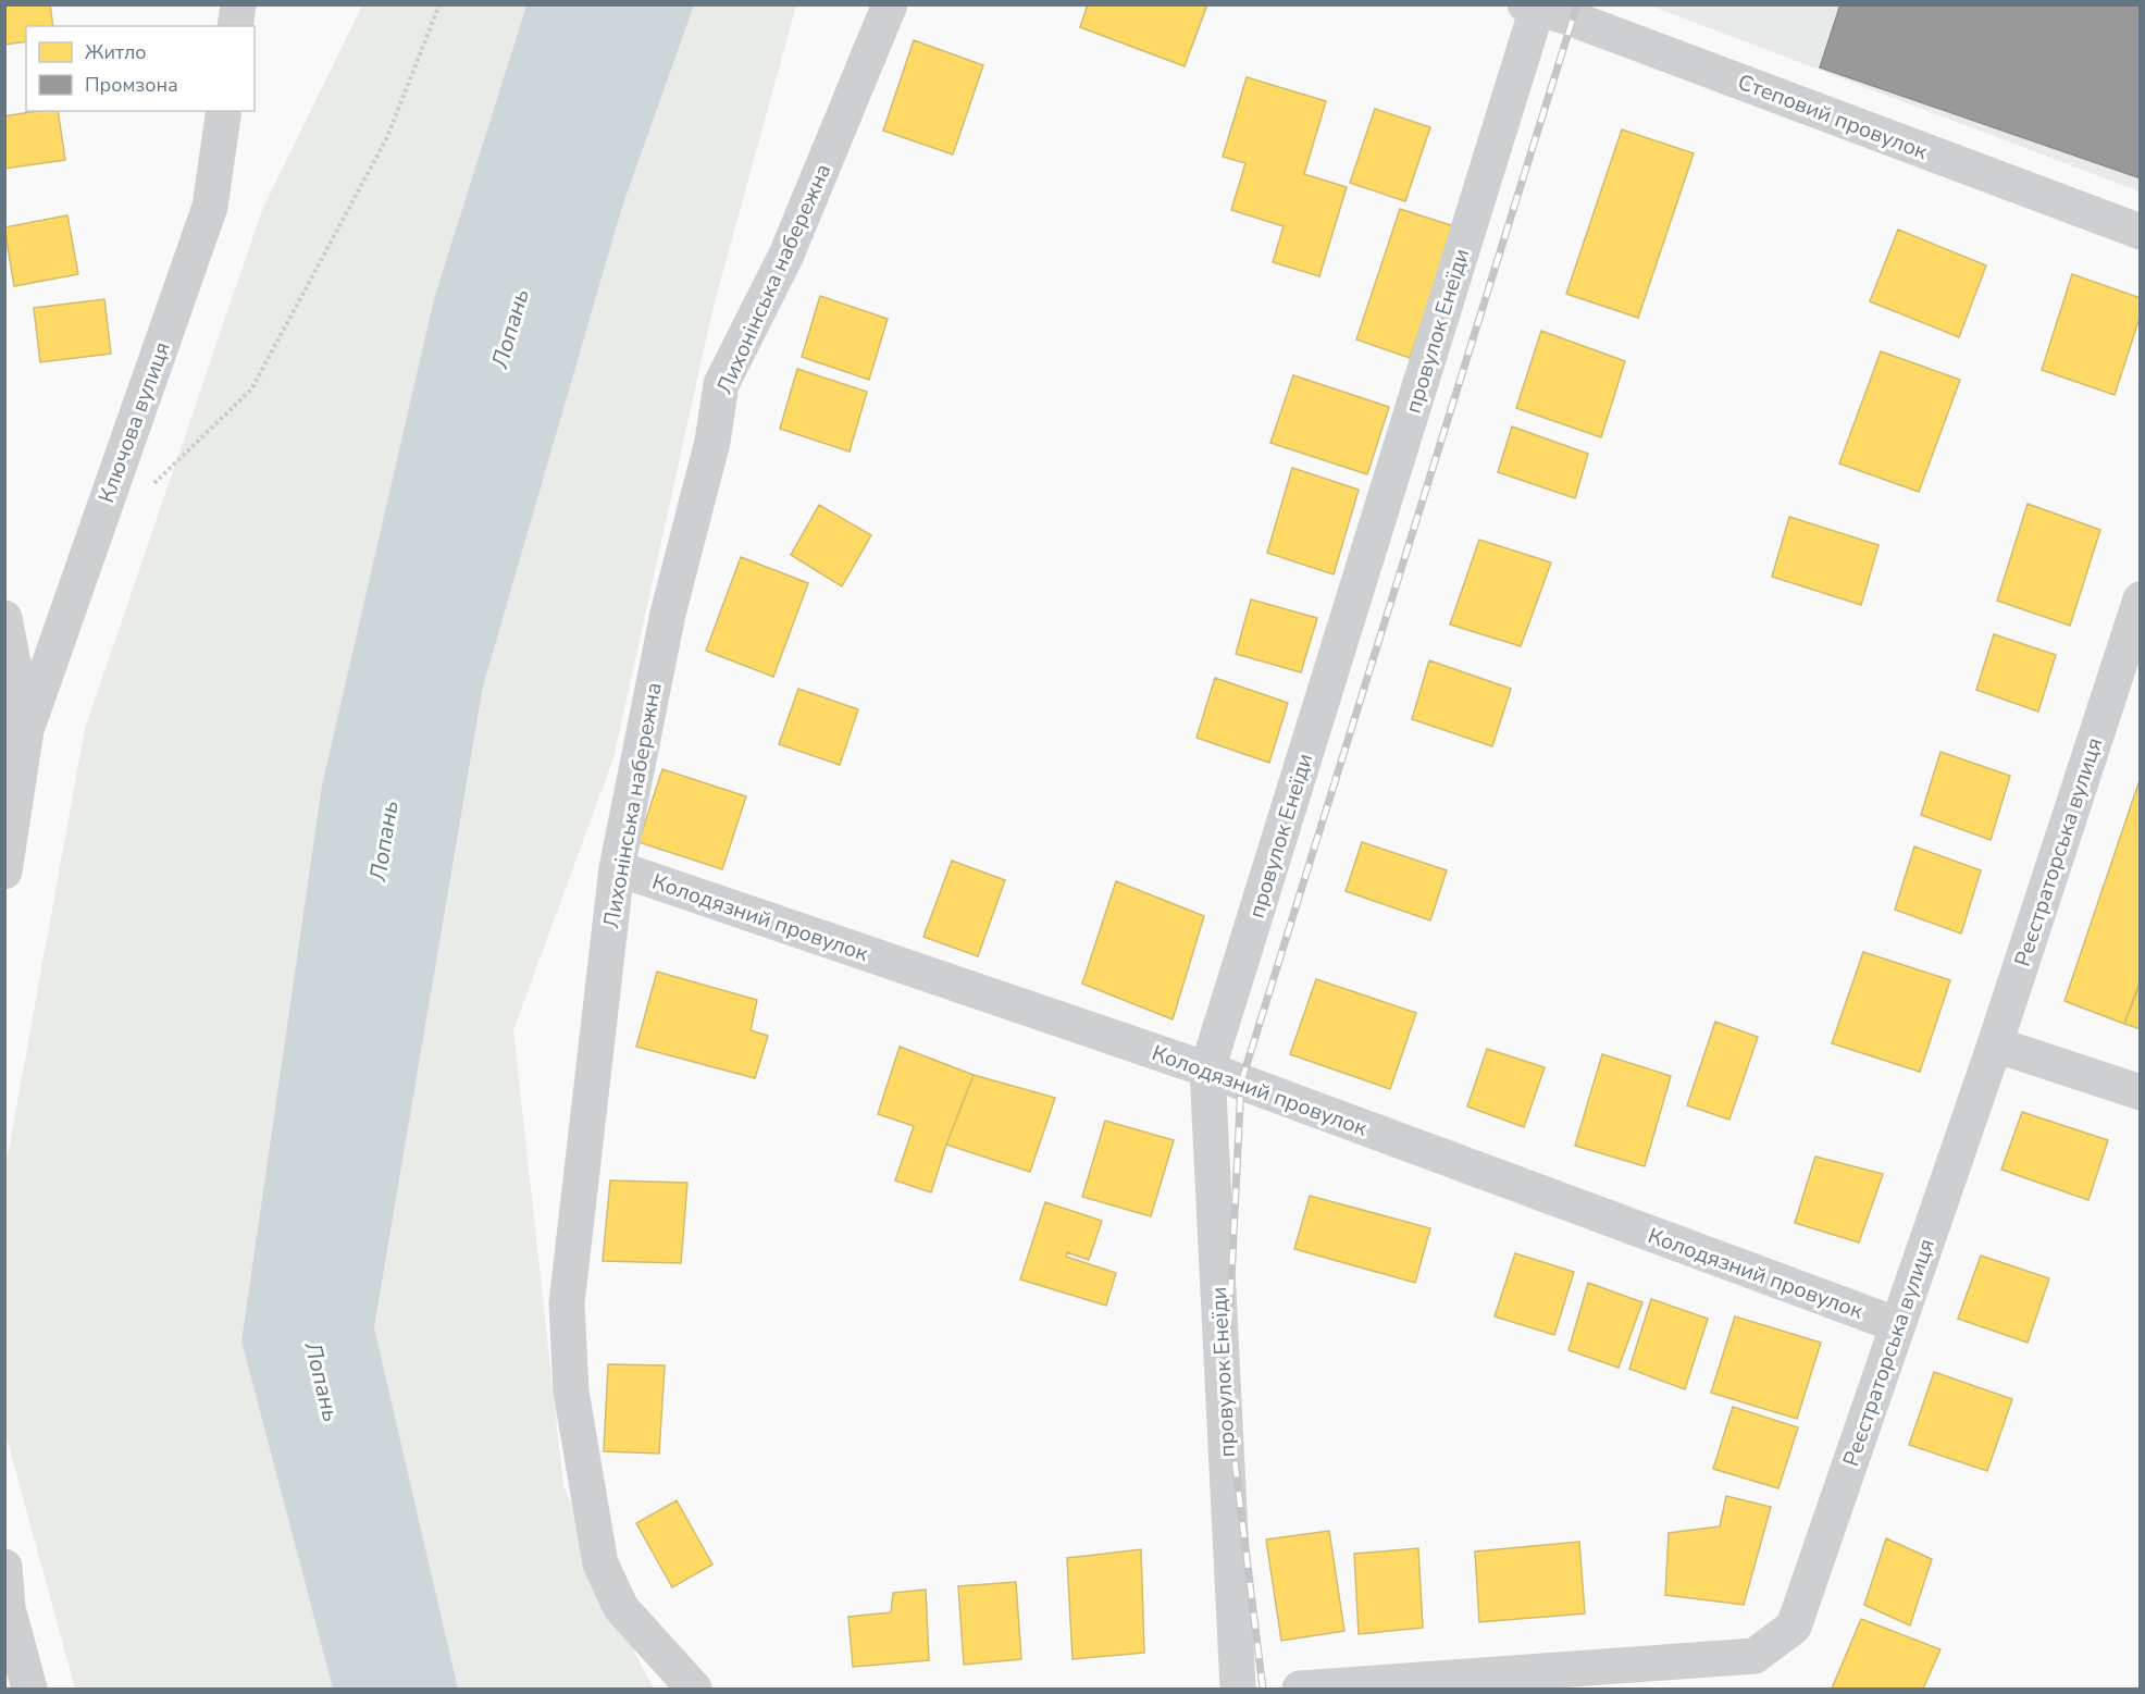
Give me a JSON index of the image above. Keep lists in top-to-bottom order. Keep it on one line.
{"streets":{"street":["Степовий провулок","Лихонінська набережна","провулок Енеїди","Ключова вулиця","Реєстраторська вулиця","Колодязний провулок"]},"crossings":[["Степовий провулок","провулок Енеїди"],["Лихонінська набережна","Колодязний провулок"],["провулок Енеїди","Колодязний провулок"],["Реєстраторська вулиця","Колодязний провулок"]],"water":["Лопань"],"legend":["Житло","Промзона"]}
